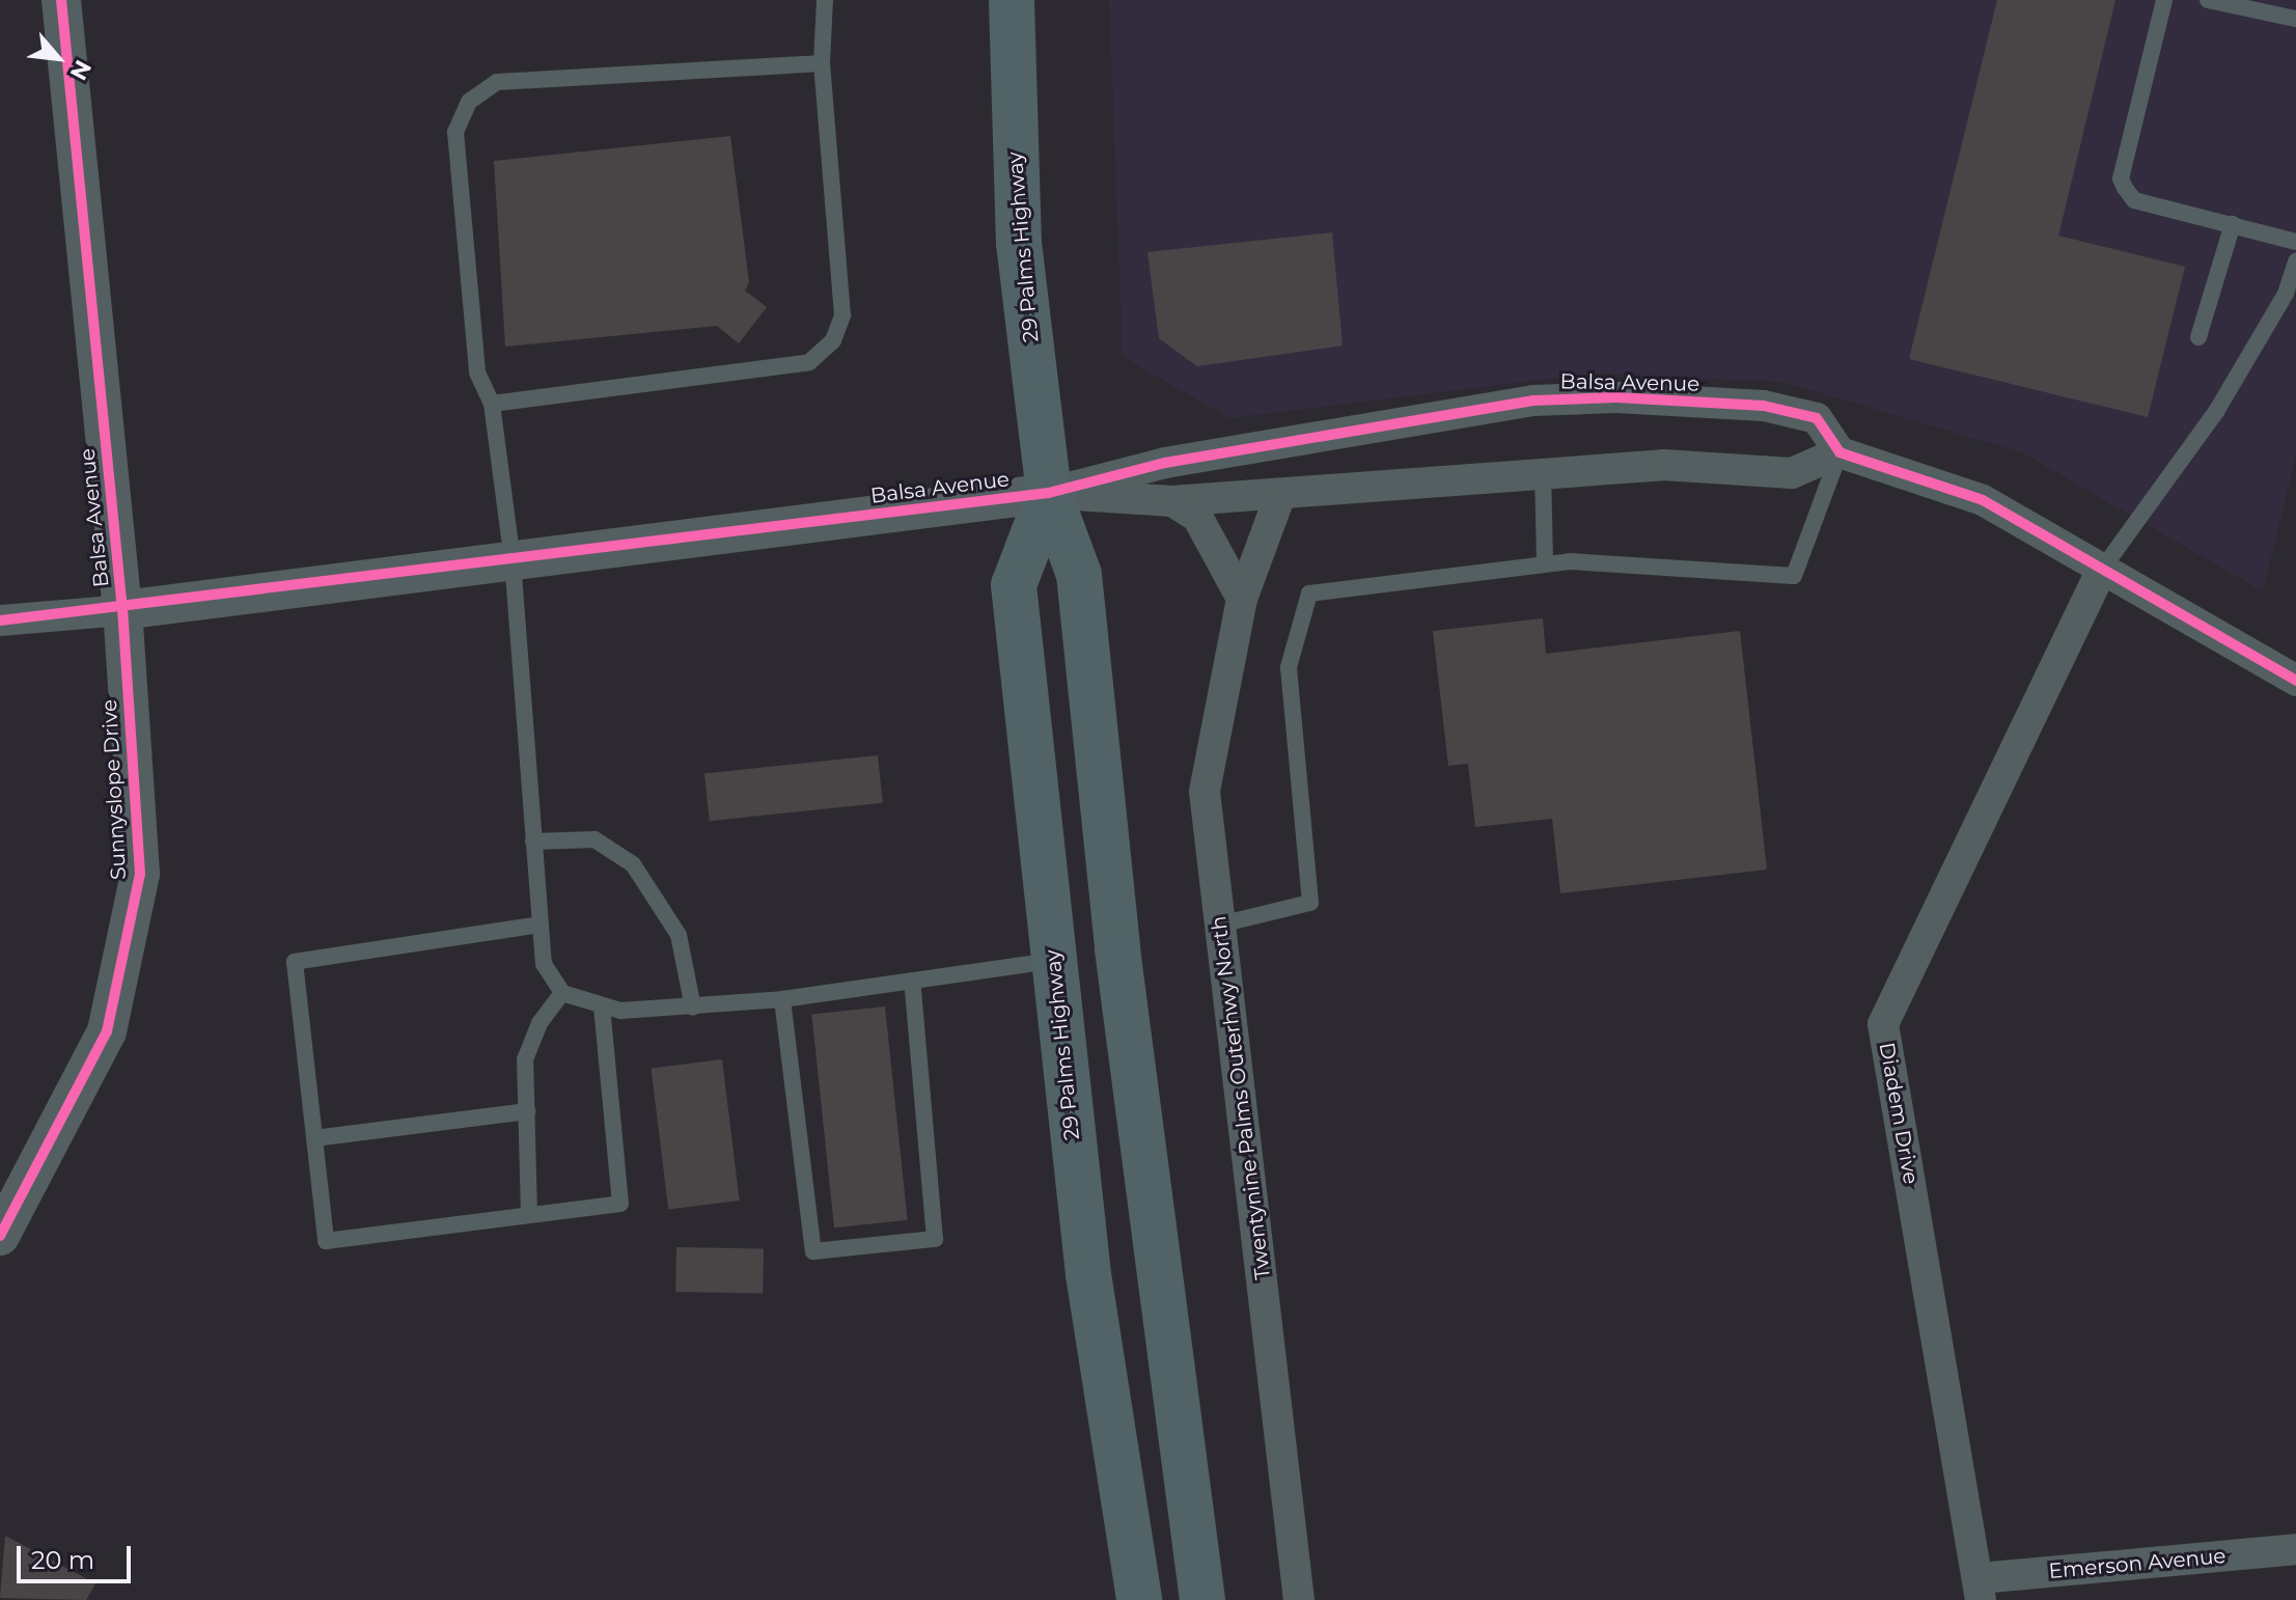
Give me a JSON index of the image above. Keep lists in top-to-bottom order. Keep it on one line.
{"streets":{"main road":["29 Palms Highway"],"street":["Balsa Avenue","Sunnyslope Drive","Twentynine Palms Outerhwy North","Diadem Drive","Emerson Avenue"]},"crossings":[["29 Palms Highway","Balsa Avenue"],["Balsa Avenue","Sunnyslope Drive"],["Balsa Avenue","Twentynine Palms Outerhwy North"],["Diadem Drive","Emerson Avenue"]],"scale_bar":"20 m","north":"bottom right"}
